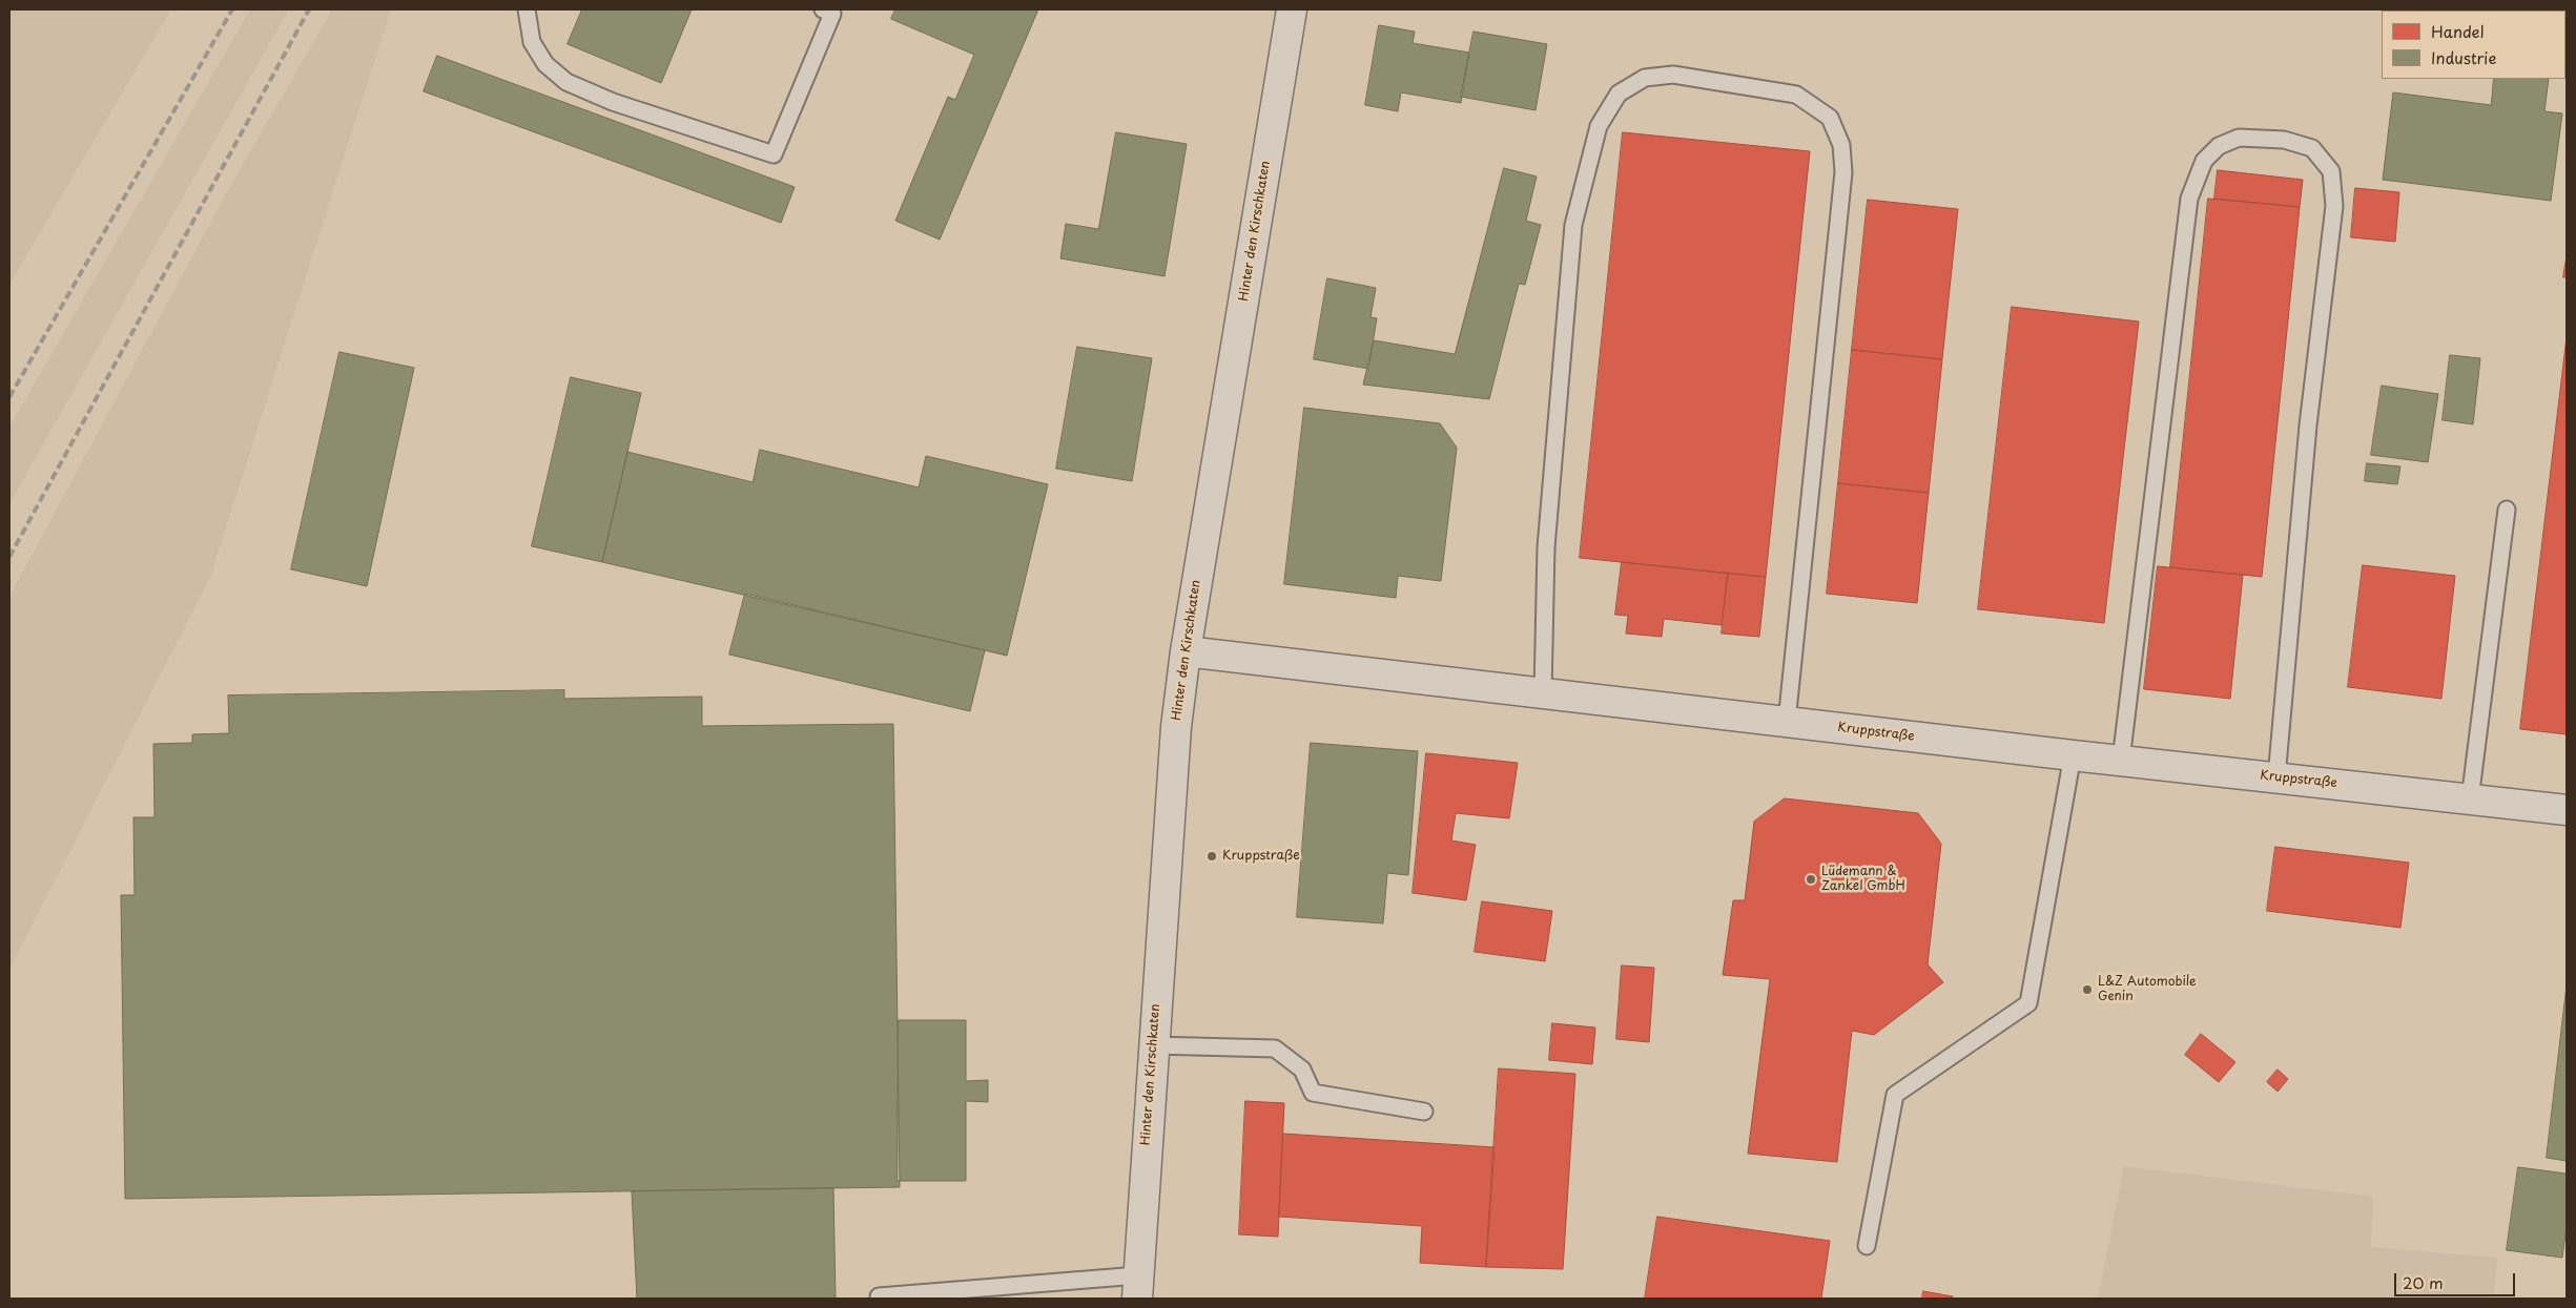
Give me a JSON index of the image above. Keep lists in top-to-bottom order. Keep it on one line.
{"streets":{"street":["Hinter den Kirschkaten","Kruppstraße"]},"crossings":[["Hinter den Kirschkaten","Kruppstraße"]],"places":["Kruppstraße","Lüdemann & Zankel GmbH","L&Z Automobile Genin"],"legend":["Handel","Industrie"],"scale_bar":"20 m"}
